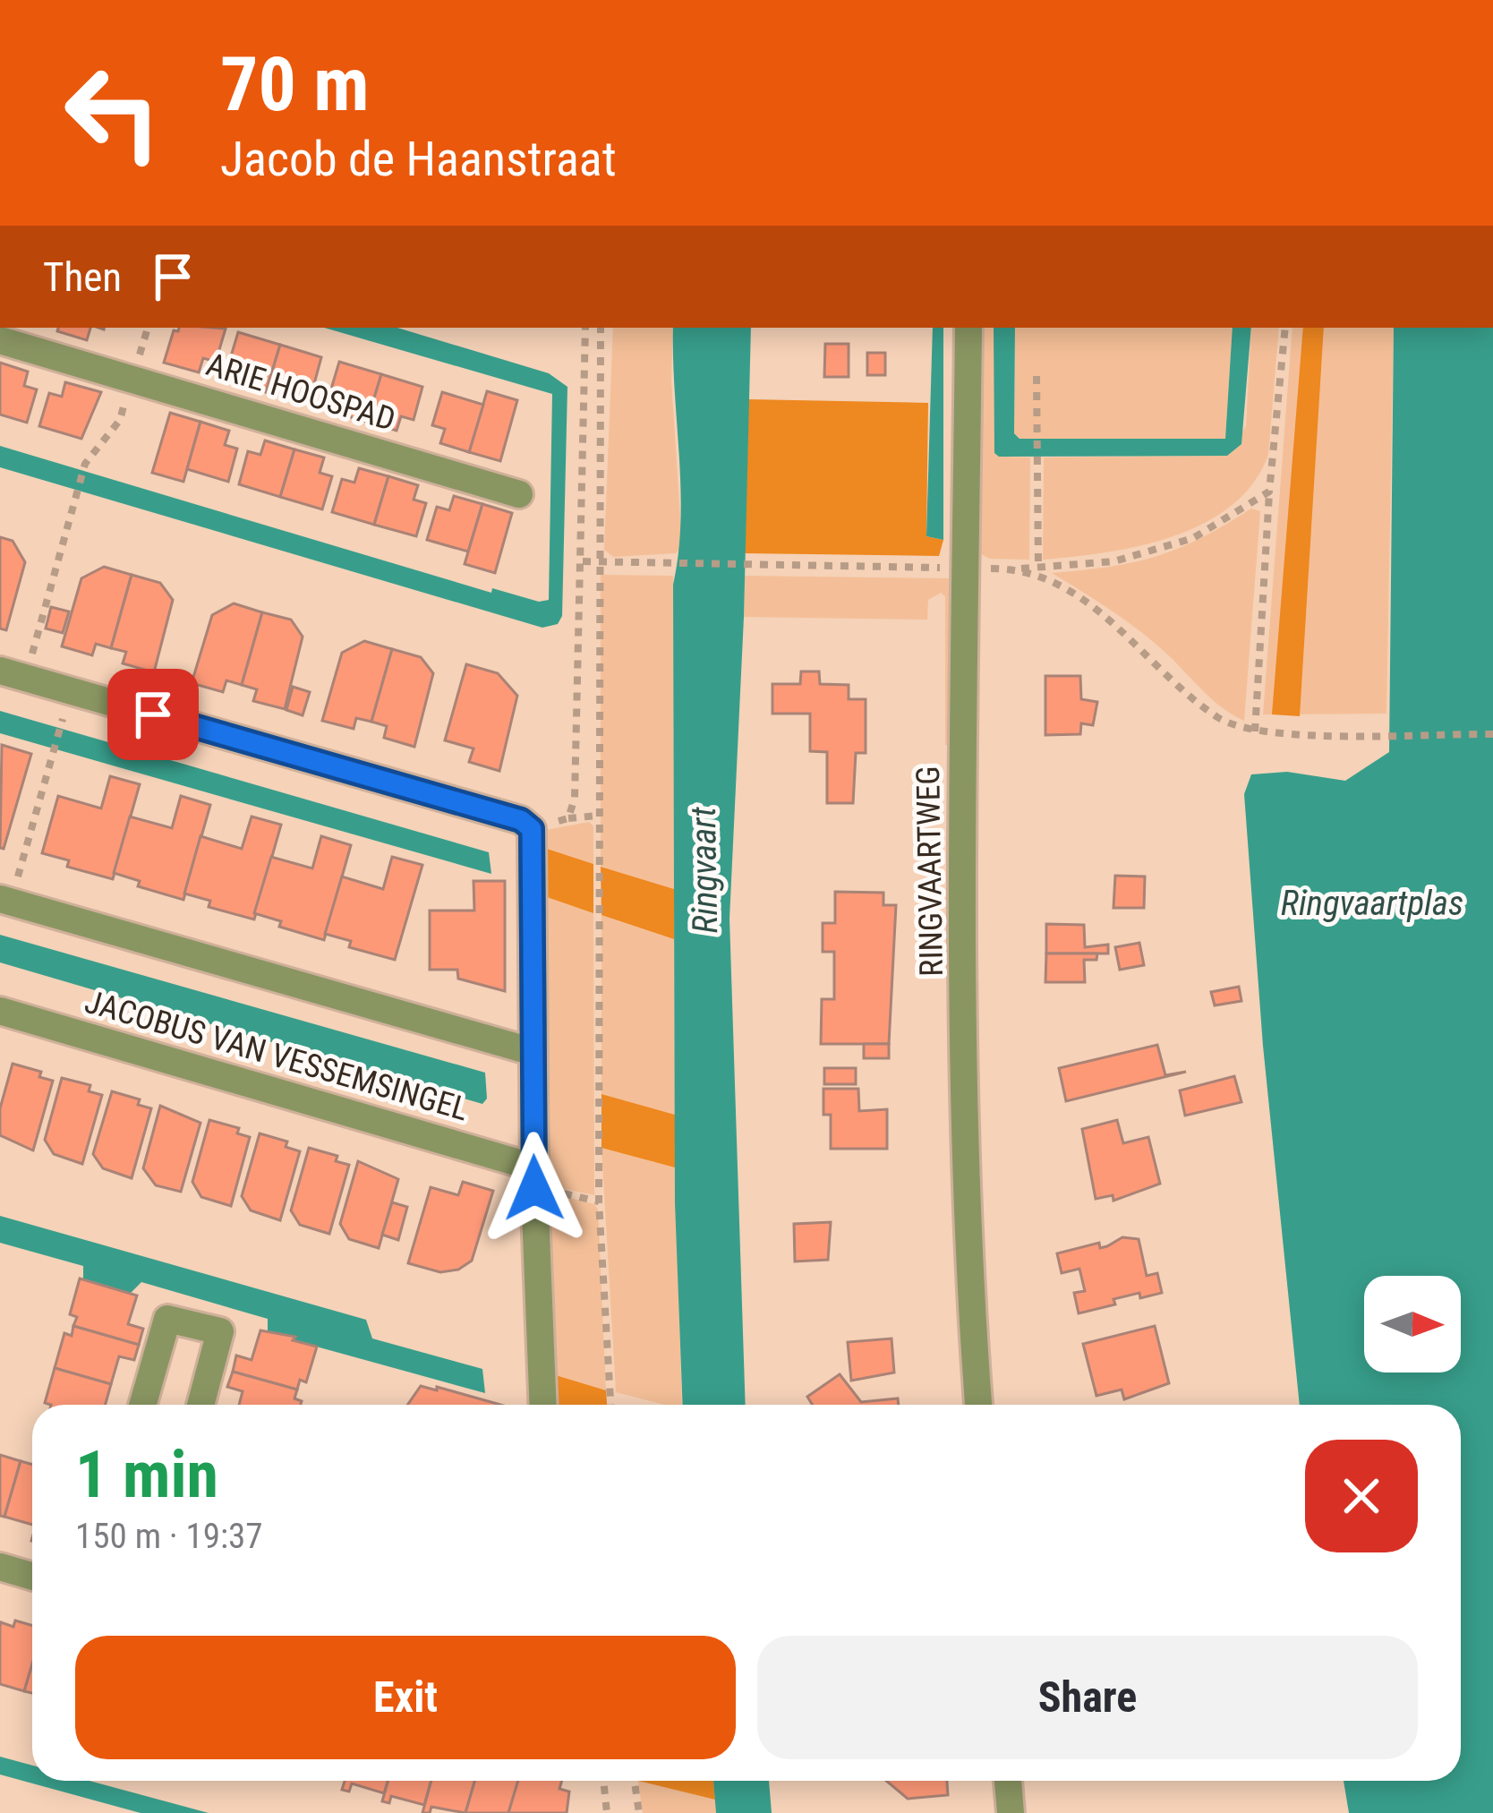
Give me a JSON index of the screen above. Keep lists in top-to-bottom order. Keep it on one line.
{"streets":{"street":["ARIE HOOSPAD","RINGVAARTWEG","JACOBUS VAN VESSEMSINGEL"]},"water":["Ringvaart","Ringvaartplas"],"north":"right","page":{"turn":["70 m","Jacob de Haanstraat"],"then":"Then","heading":["1 min","150 m · 19:37"],"buttons":["Exit","Share"]}}
